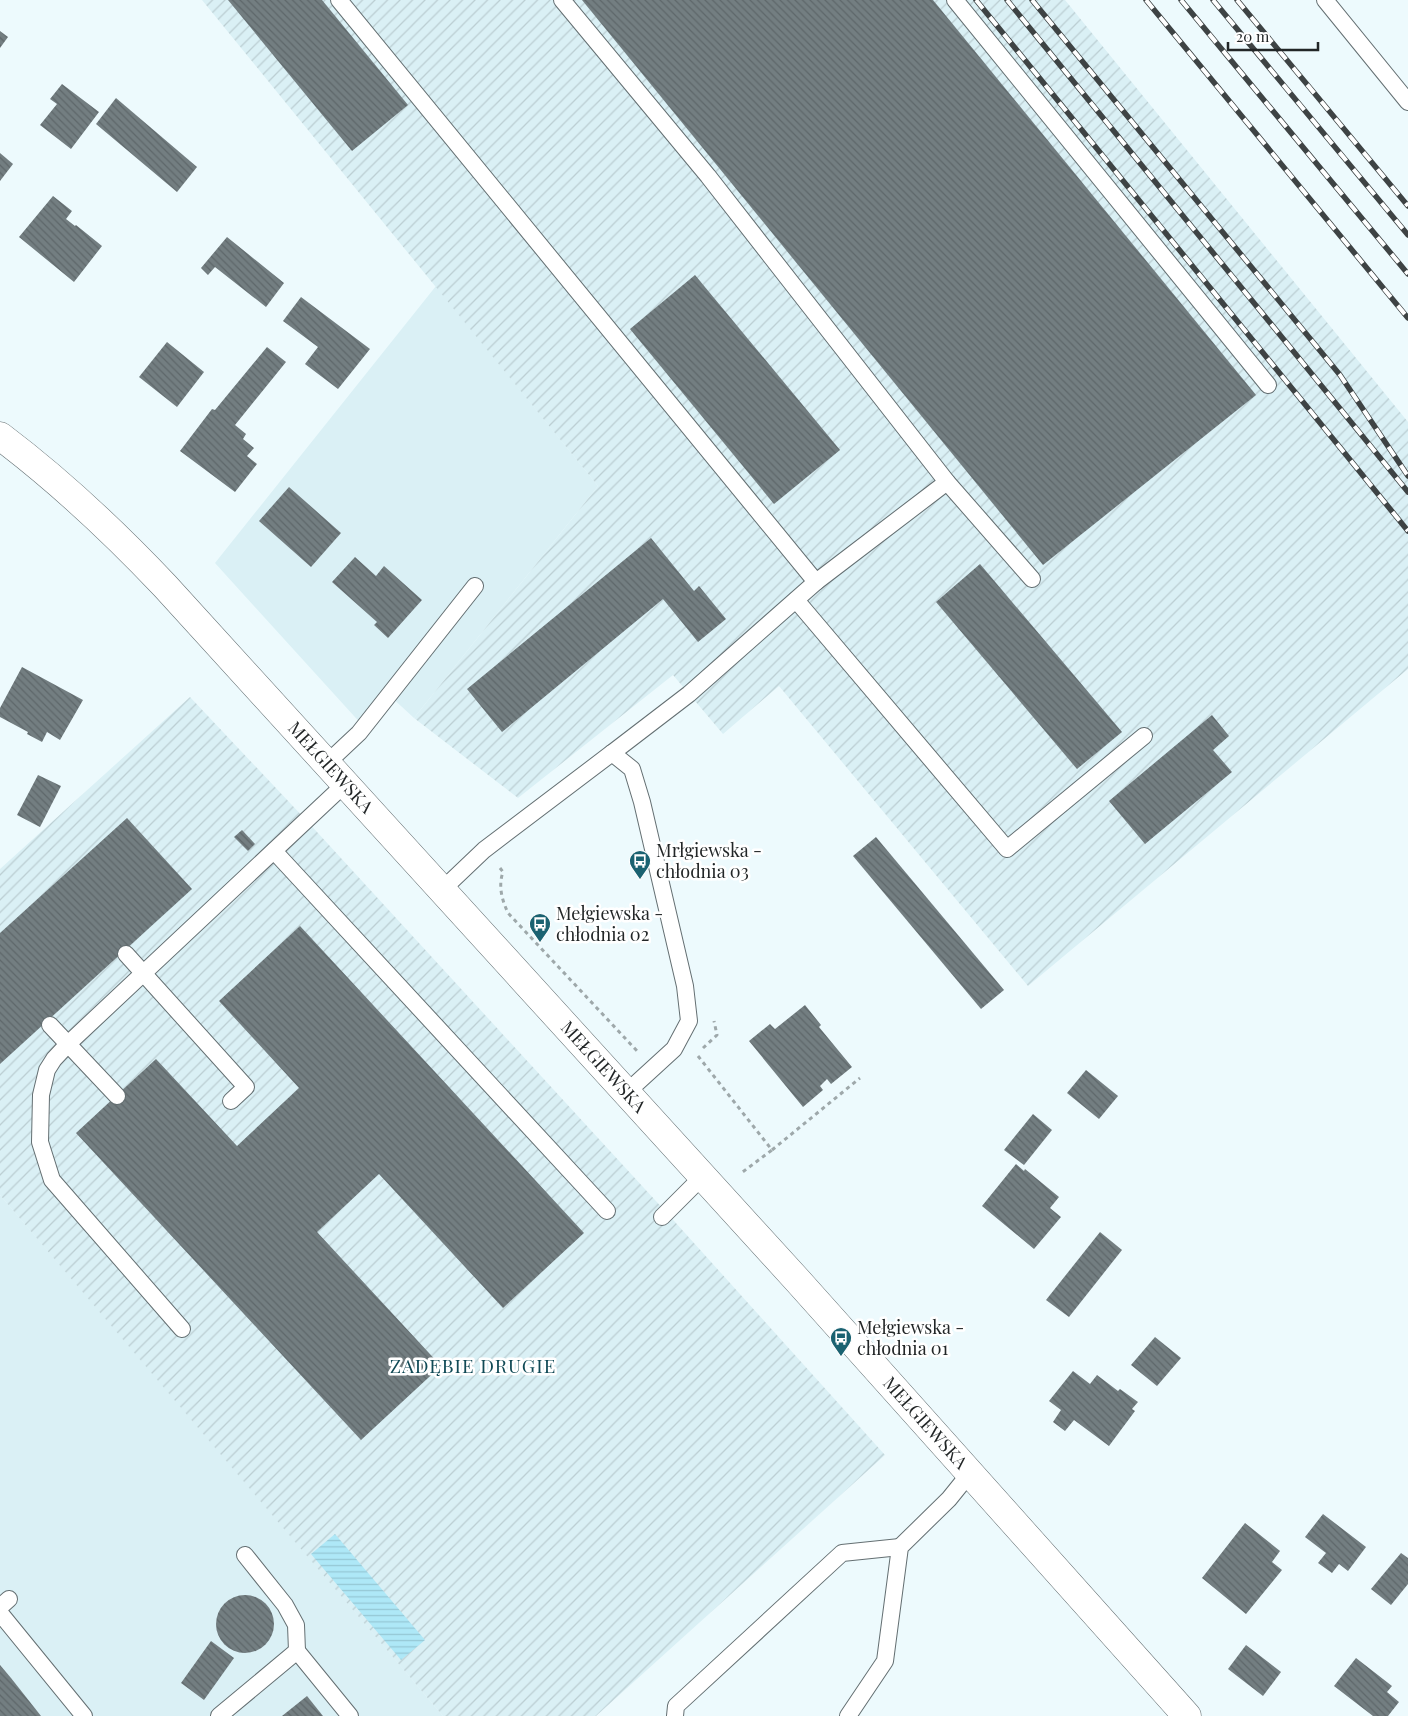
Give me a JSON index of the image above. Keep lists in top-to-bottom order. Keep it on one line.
{"streets":{"street":["MEŁGIEWSKA"]},"districts":["ZADĘBIE DRUGIE"],"places":{"bus stop":["Mrłgiewska - chłodnia 03","Mełgiewska - chłodnia 02","Mełgiewska - chłodnia 01"]},"scale_bar":"20 m"}
